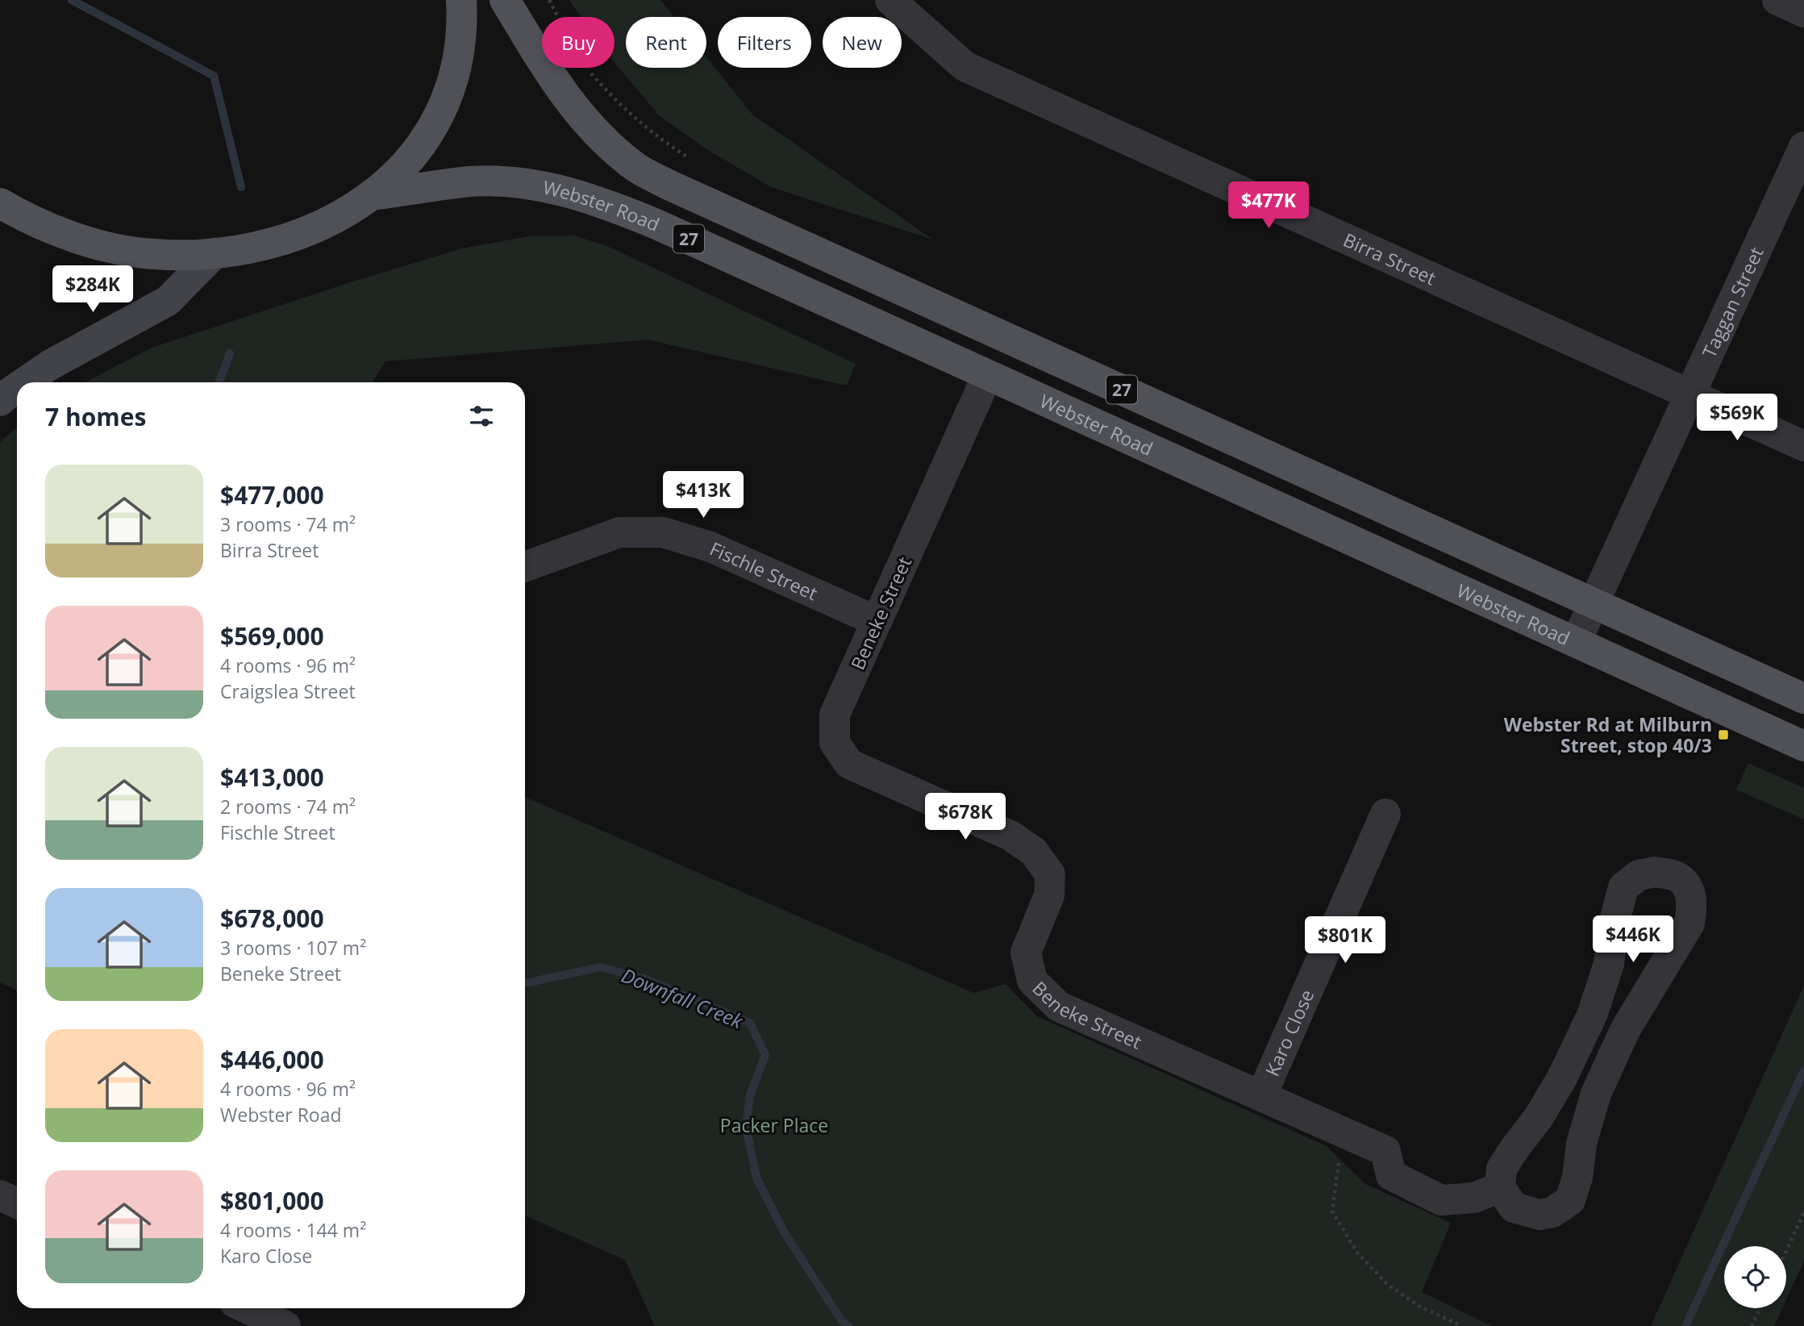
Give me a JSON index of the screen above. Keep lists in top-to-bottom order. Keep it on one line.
{"streets":{"main road":["Webster Road","27"],"street":["Birra Street","Taggan Street","Fischle Street","Beneke Street","Karo Close"]},"crossings":[["Webster Road","27"],["Webster Road","Taggan Street"],["Webster Road","Beneke Street"],["27","Taggan Street"],["Birra Street","Taggan Street"],["Fischle Street","Beneke Street"],["Beneke Street","Karo Close"]],"water":["Downfall Creek"],"parks":["Packer Place"],"places":{"transit":["Webster Rd at Milburn Street, stop 40/3"]},"page":{"chip":["Buy","Rent","Filters","New"],"price":["$477K","$284K","$569K","$413K","$678K","$446K","$801K"],"heading":"7 homes","list":[{"name":"$477,000","note":"3 rooms · 74 m² · Birra Street"},{"name":"$569,000","note":"4 rooms · 96 m² · Craigslea Street"},{"name":"$413,000","note":"2 rooms · 74 m² · Fischle Street"},{"name":"$678,000","note":"3 rooms · 107 m² · Beneke Street"},{"name":"$446,000","note":"4 rooms · 96 m² · Webster Road"},{"name":"$801,000","note":"4 rooms · 144 m² · Karo Close"}]}}
